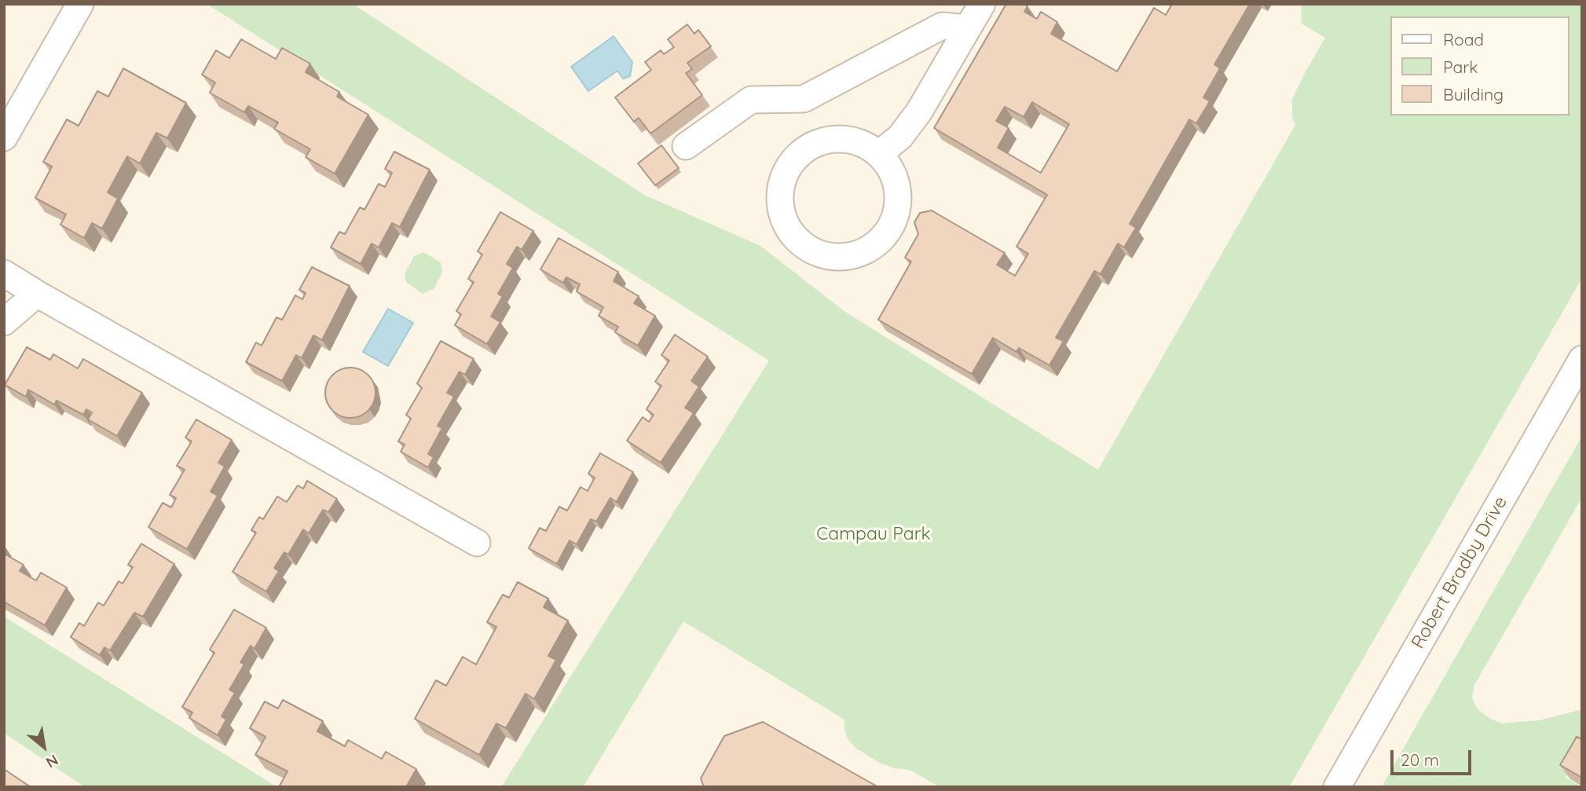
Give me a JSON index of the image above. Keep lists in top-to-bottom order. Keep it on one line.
{"streets":{"street":["Robert Bradby Drive"]},"parks":["Campau Park"],"legend":["Road","Park","Building"],"scale_bar":"20 m","north":"bottom right"}
